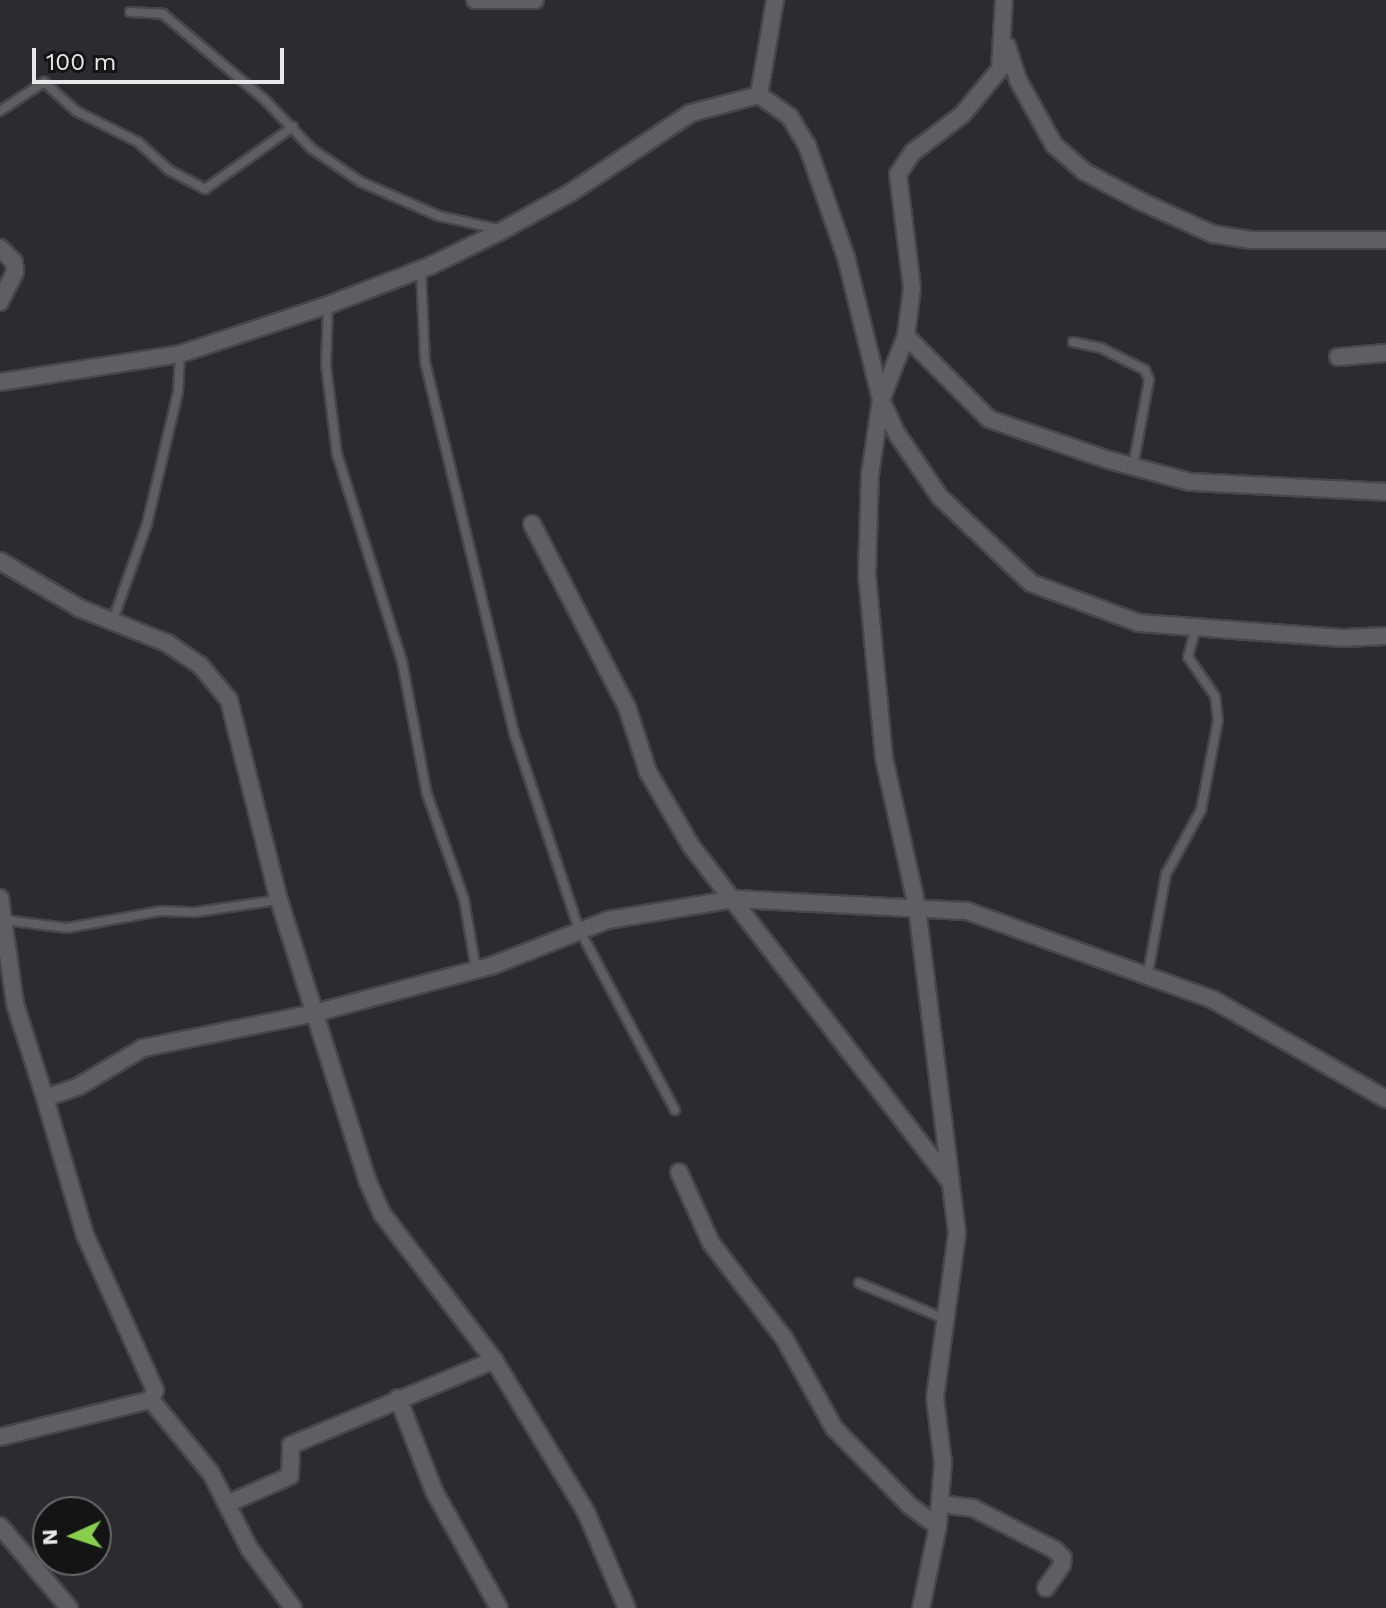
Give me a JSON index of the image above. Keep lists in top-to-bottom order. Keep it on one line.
{"scale_bar":"100 m","north":"left"}
